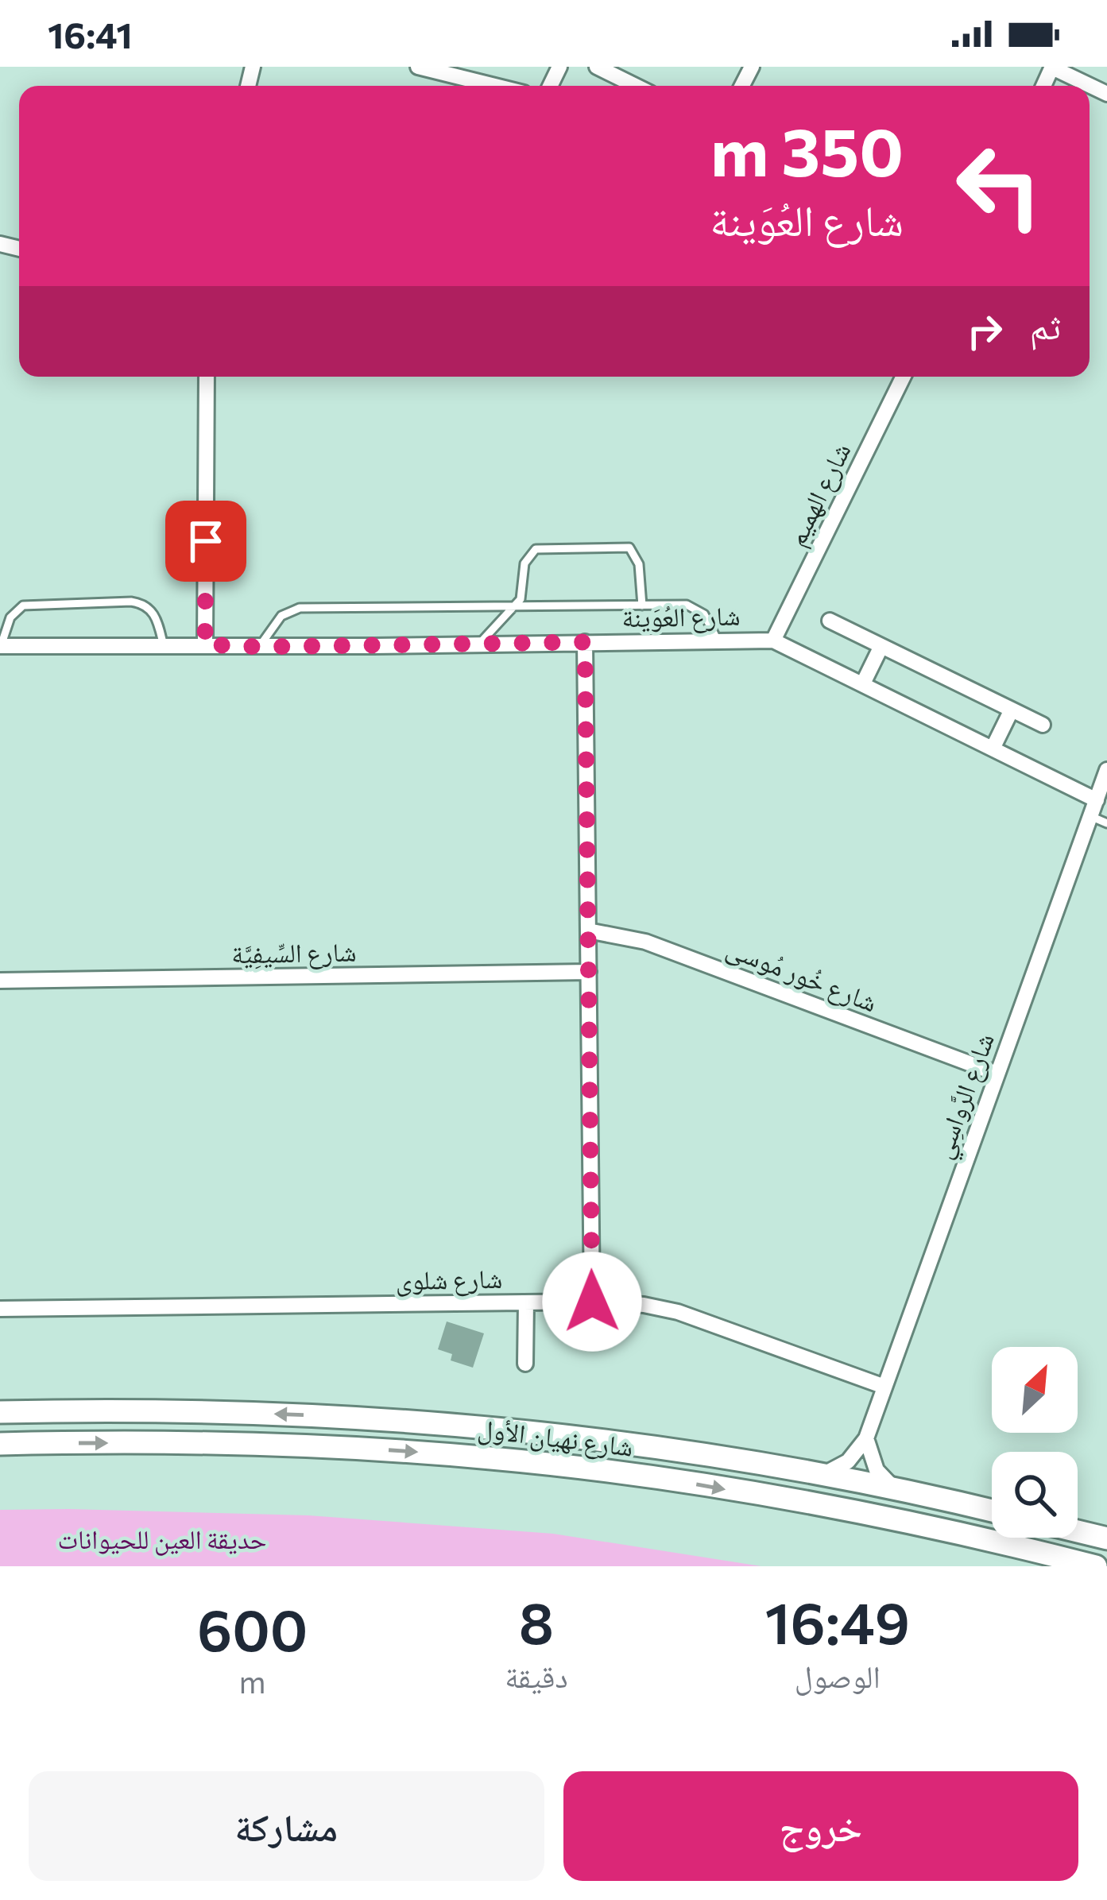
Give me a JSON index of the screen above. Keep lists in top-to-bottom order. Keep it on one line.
{"streets":{"main road":["شارع نهيان الأول"],"street":["شارع الهميم","شارع العُوَينة","شارع السِّيفِيَّة","شارع خُور مُوسى","شارع الرَّواسِي","شارع شلوى"]},"crossings":[["شارع الهميم","شارع العُوَينة"],["شارع العُوَينة","شارع الرَّواسِي"],["شارع خُور مُوسى","شارع الرَّواسِي"],["شارع الرَّواسِي","شارع شلوى"],["شارع الرَّواسِي","شارع نهيان الأول"]],"parks":["حديقة العين للحيوانات"],"north":"top right","page":{"status":"16:41","turn":["350 m","شارع العُوَينة"],"then":"ثم","eta":["16:49","الوصول","8","دقيقة","600","m"],"buttons":["خروج","مشاركة"]}}
